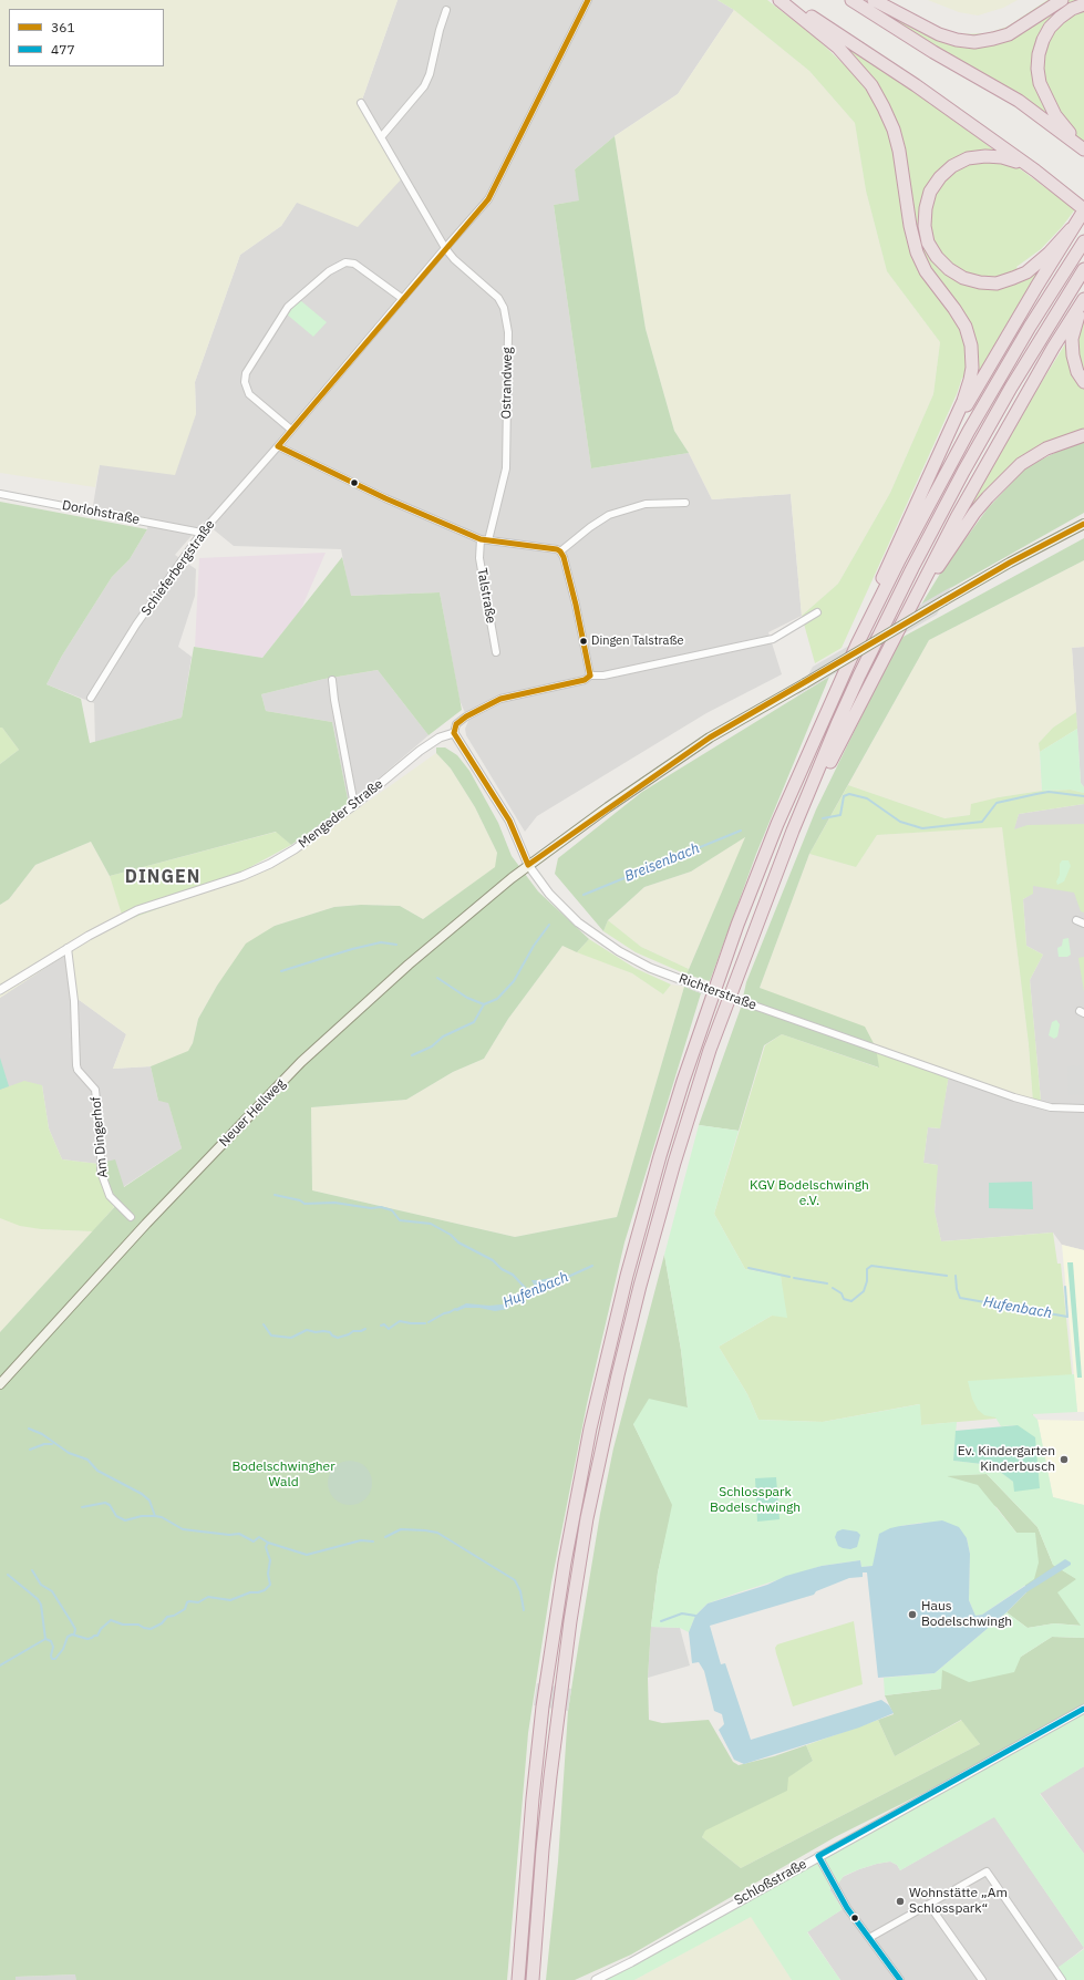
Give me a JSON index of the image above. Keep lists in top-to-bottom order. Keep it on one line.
{"streets":{"main road":["Neuer Hellweg"],"street":["Ostrandweg","Dorlohstraße","Schieferbergstraße","Talstraße","Mengeder Straße","Richterstraße","Am Dingerhof","Schloßstraße"]},"crossings":[["Ostrandweg","Schieferbergstraße"],["Dorlohstraße","Schieferbergstraße"],["Mengeder Straße","Richterstraße"],["Mengeder Straße","Am Dingerhof"],["Richterstraße","Neuer Hellweg"]],"districts":["DINGEN"],"water":["Breisenbach","Hufenbach"],"parks":["KGV Bodelschwingh e.V.","Bodelschwingher Wald","Schlosspark Bodelschwingh"],"places":["Dingen Talstraße","Ev. Kindergarten Kinderbusch","Haus Bodelschwingh","Wohnstätte „Am Schlosspark“"],"lines":["transit line 361","transit line 477"],"legend":["361","477"]}
